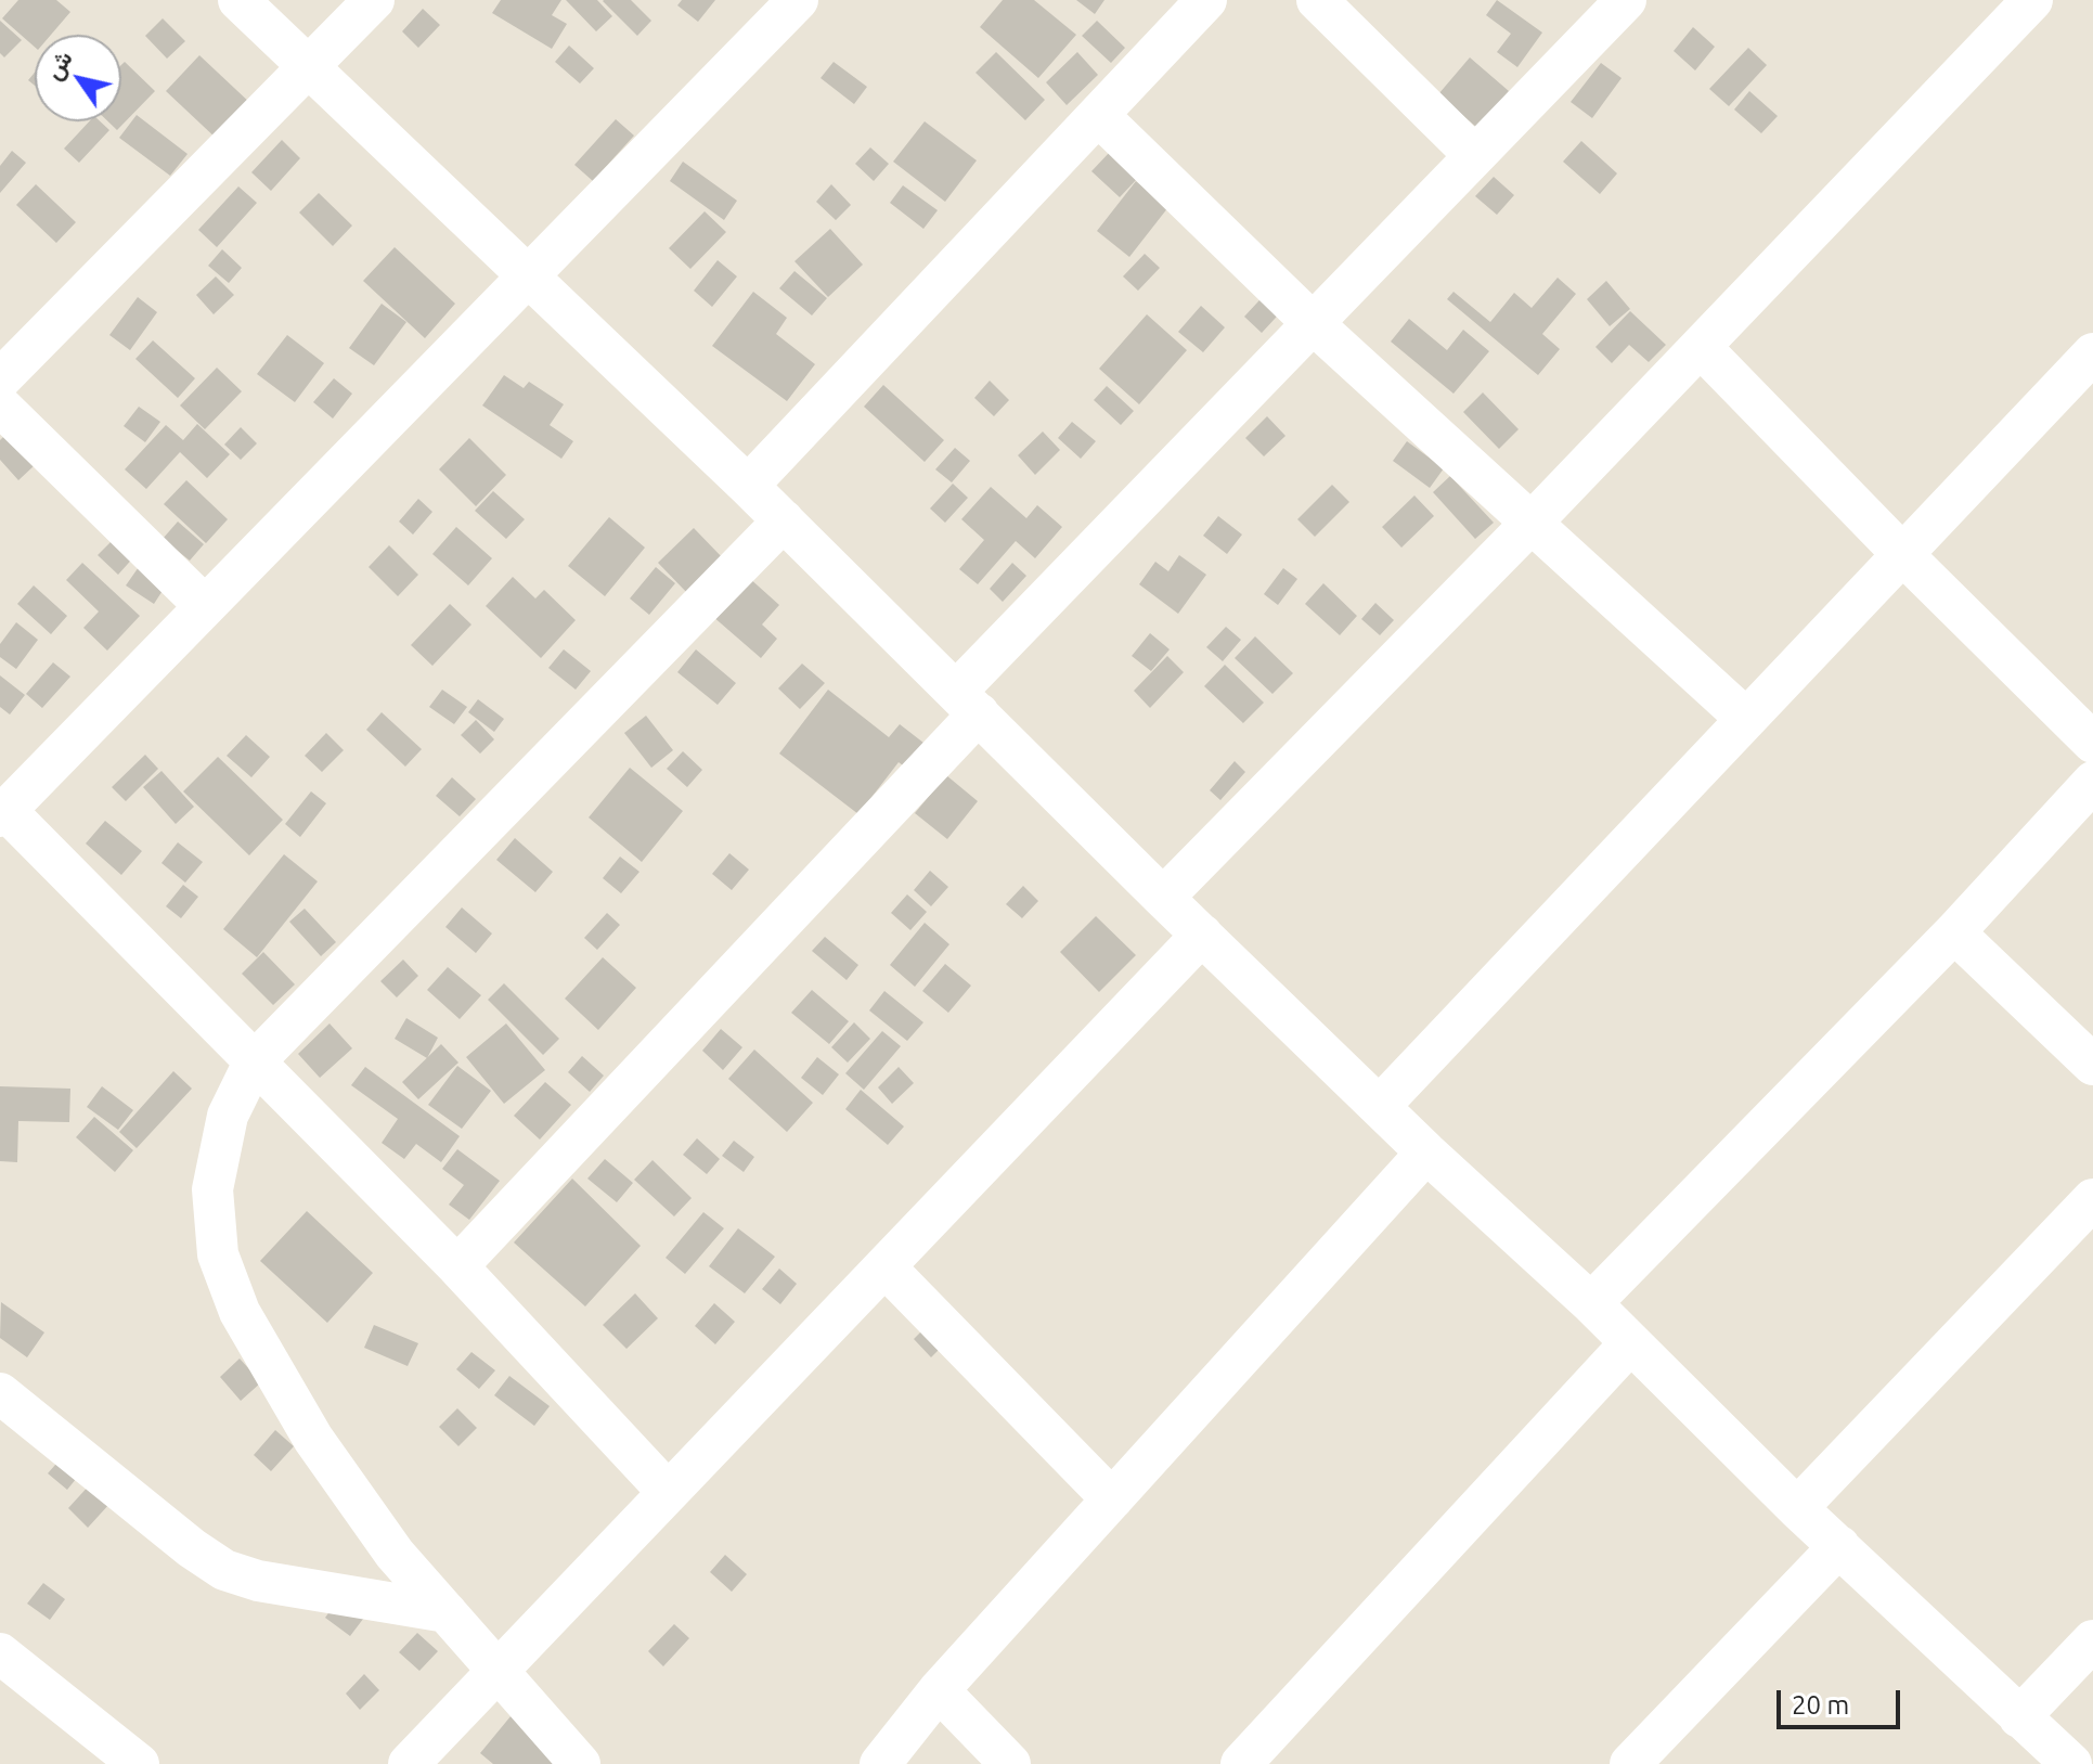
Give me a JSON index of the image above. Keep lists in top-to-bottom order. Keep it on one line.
{"scale_bar":"20 m","north":"top left"}
